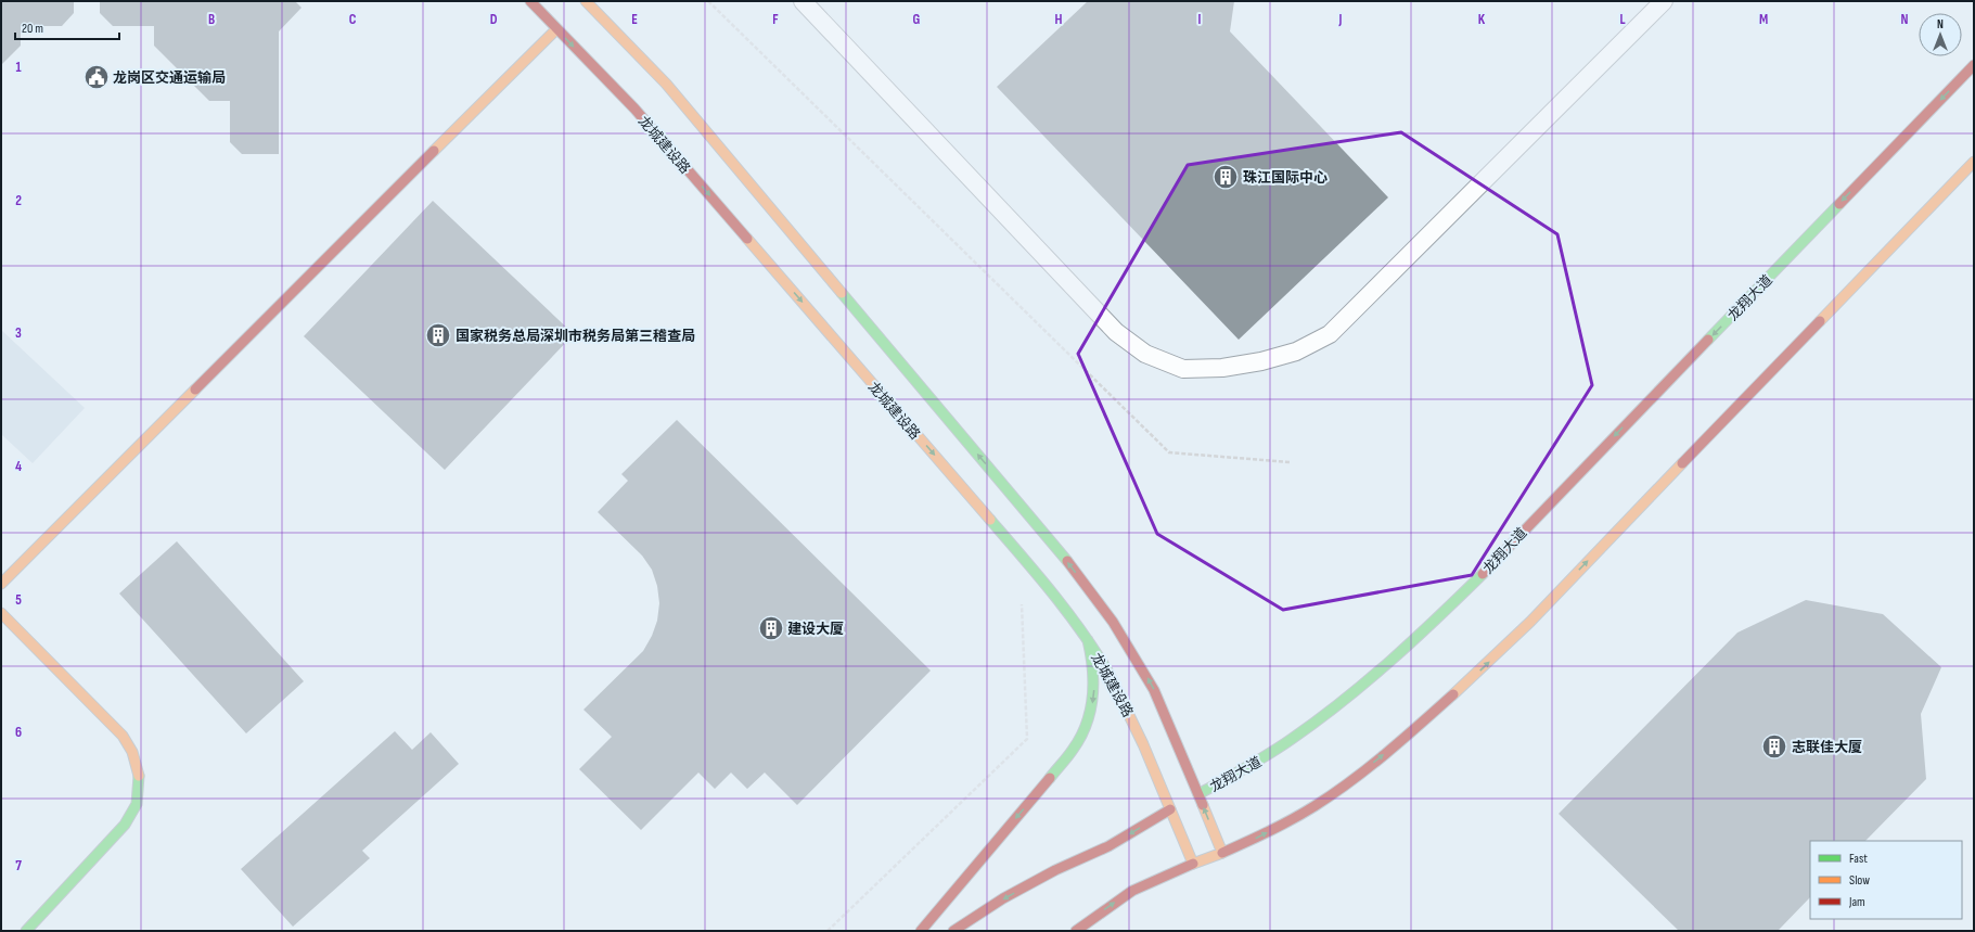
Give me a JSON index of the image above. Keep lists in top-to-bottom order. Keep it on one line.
{"streets":{"main road":["龙城建设路","龙翔大道"]},"places":{"public building":["龙岗区交通运输局"],"building":["珠江国际中心","国家税务总局深圳市税务局第三稽查局","建设大厦","志联佳大厦"]},"legend":["Fast","Slow","Jam"],"scale_bar":"20 m","north":"top","grid":{"columns":["B","C","D","E","F","G","H","I","J","K","L","M","N"],"rows":["1","2","3","4","5","6","7"]}}
